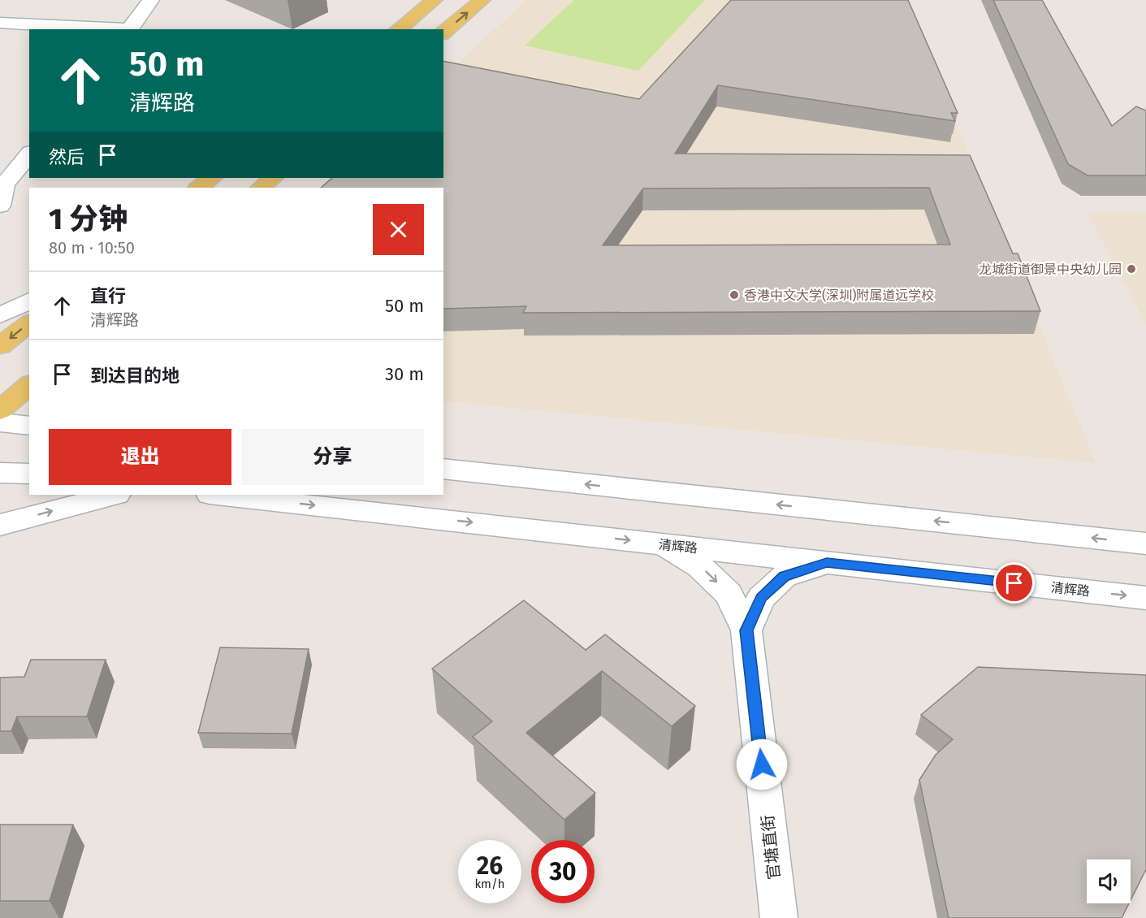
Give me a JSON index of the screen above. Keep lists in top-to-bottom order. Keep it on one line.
{"streets":{"street":["清辉路","官塘直街"]},"crossings":[["清辉路","官塘直街"]],"places":["龙城街道御景中央幼儿园","香港中文大学(深圳)附属道远学校"],"page":{"turn":["50 m","清辉路"],"then":"然后","heading":["1 分钟","80 m · 10:50"],"list":[{"name":"直行","note":"清辉路","value":"50 m"},{"name":"到达目的地","value":"30 m"}],"buttons":["退出","分享"],"speed":"26 km/h","limit":"30"}}
